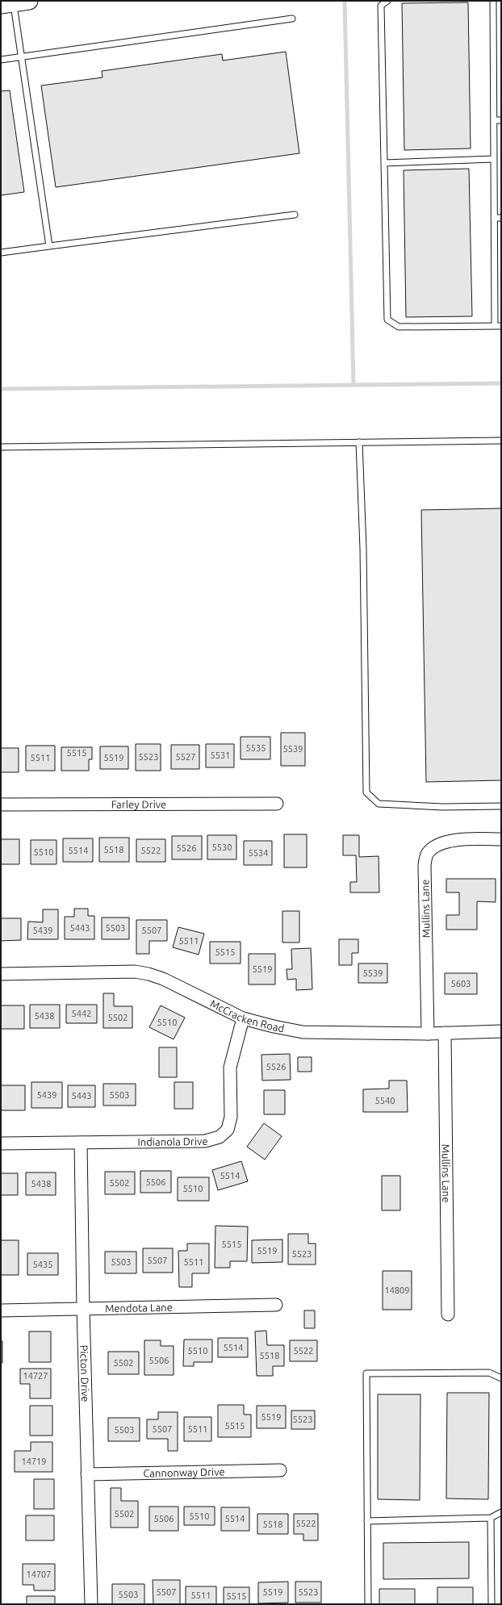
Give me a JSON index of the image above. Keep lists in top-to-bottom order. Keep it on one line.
{"streets":{"street":["Farley Drive","Mullins Lane","McCracken Road","Indianola Drive","Mendota Lane","Picton Drive","Cannonway Drive"]},"crossings":[["Mullins Lane","McCracken Road"],["McCracken Road","Indianola Drive"],["Indianola Drive","Picton Drive"],["Mendota Lane","Picton Drive"],["Picton Drive","Cannonway Drive"]],"house_numbers":["5535","5539","5515","5531","5523","5527","5511","5519","5530","5526","5518","5514","5522","5510","5534","5443","5503","5439","5507","5511","5515","5519","5539","5603","5442","5438","5502","5510","5526","5439","5503","5443","5540","5514","5506","5502","5438","5510","5515","5519","5523","5507","5503","5511","5435","14809","5514","5510","5522","5518","5506","5502","14727","5519","5523","5515","5507","5511","5503","14719","5502","5510","5506","5514","5522","5518","14707","5507","5519","5523","5503","5511","5515"]}
